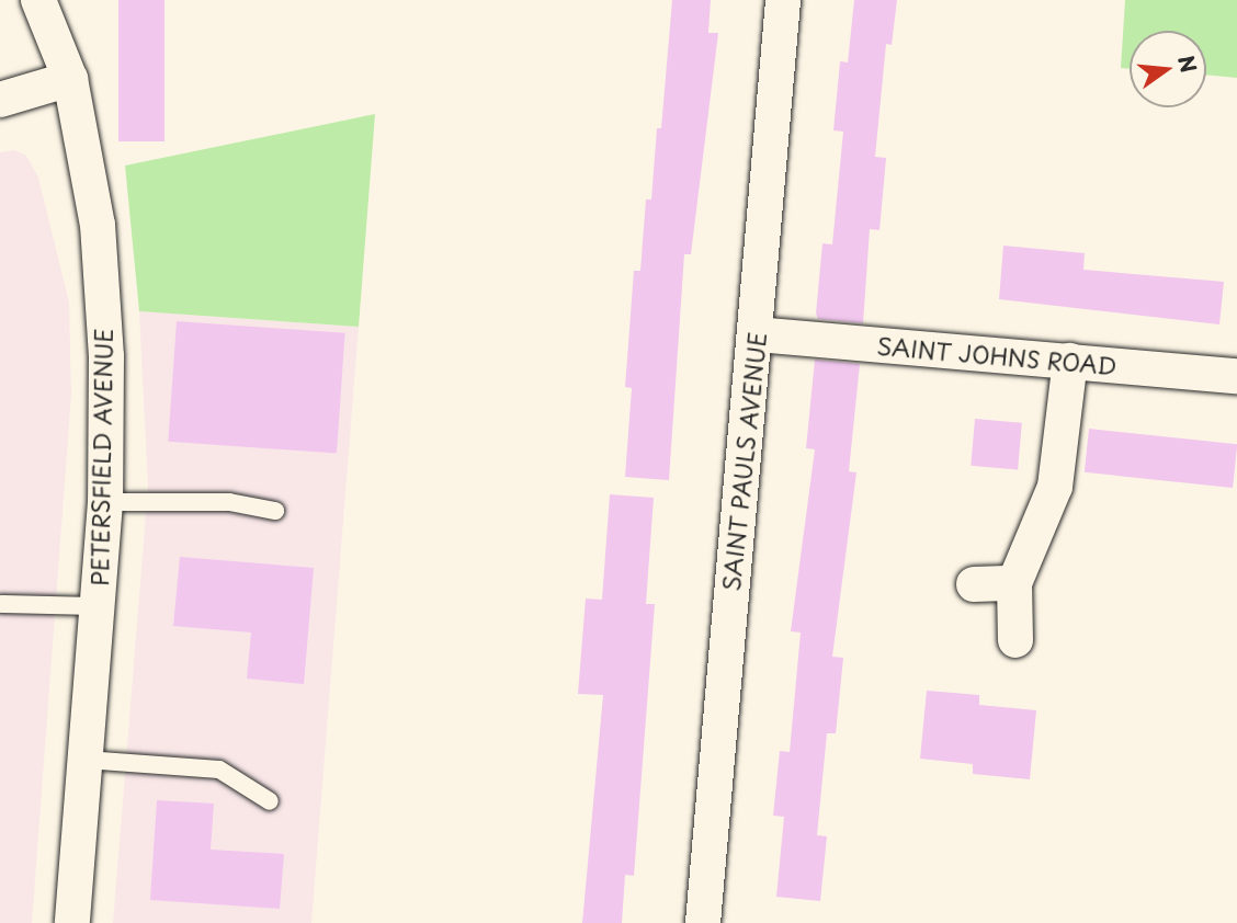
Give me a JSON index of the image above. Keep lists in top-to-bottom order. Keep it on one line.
{"streets":{"street":["SAINT JOHNS ROAD","PETERSFIELD AVENUE","SAINT PAULS AVENUE"]},"crossings":[["SAINT JOHNS ROAD","SAINT PAULS AVENUE"]],"north":"right"}
